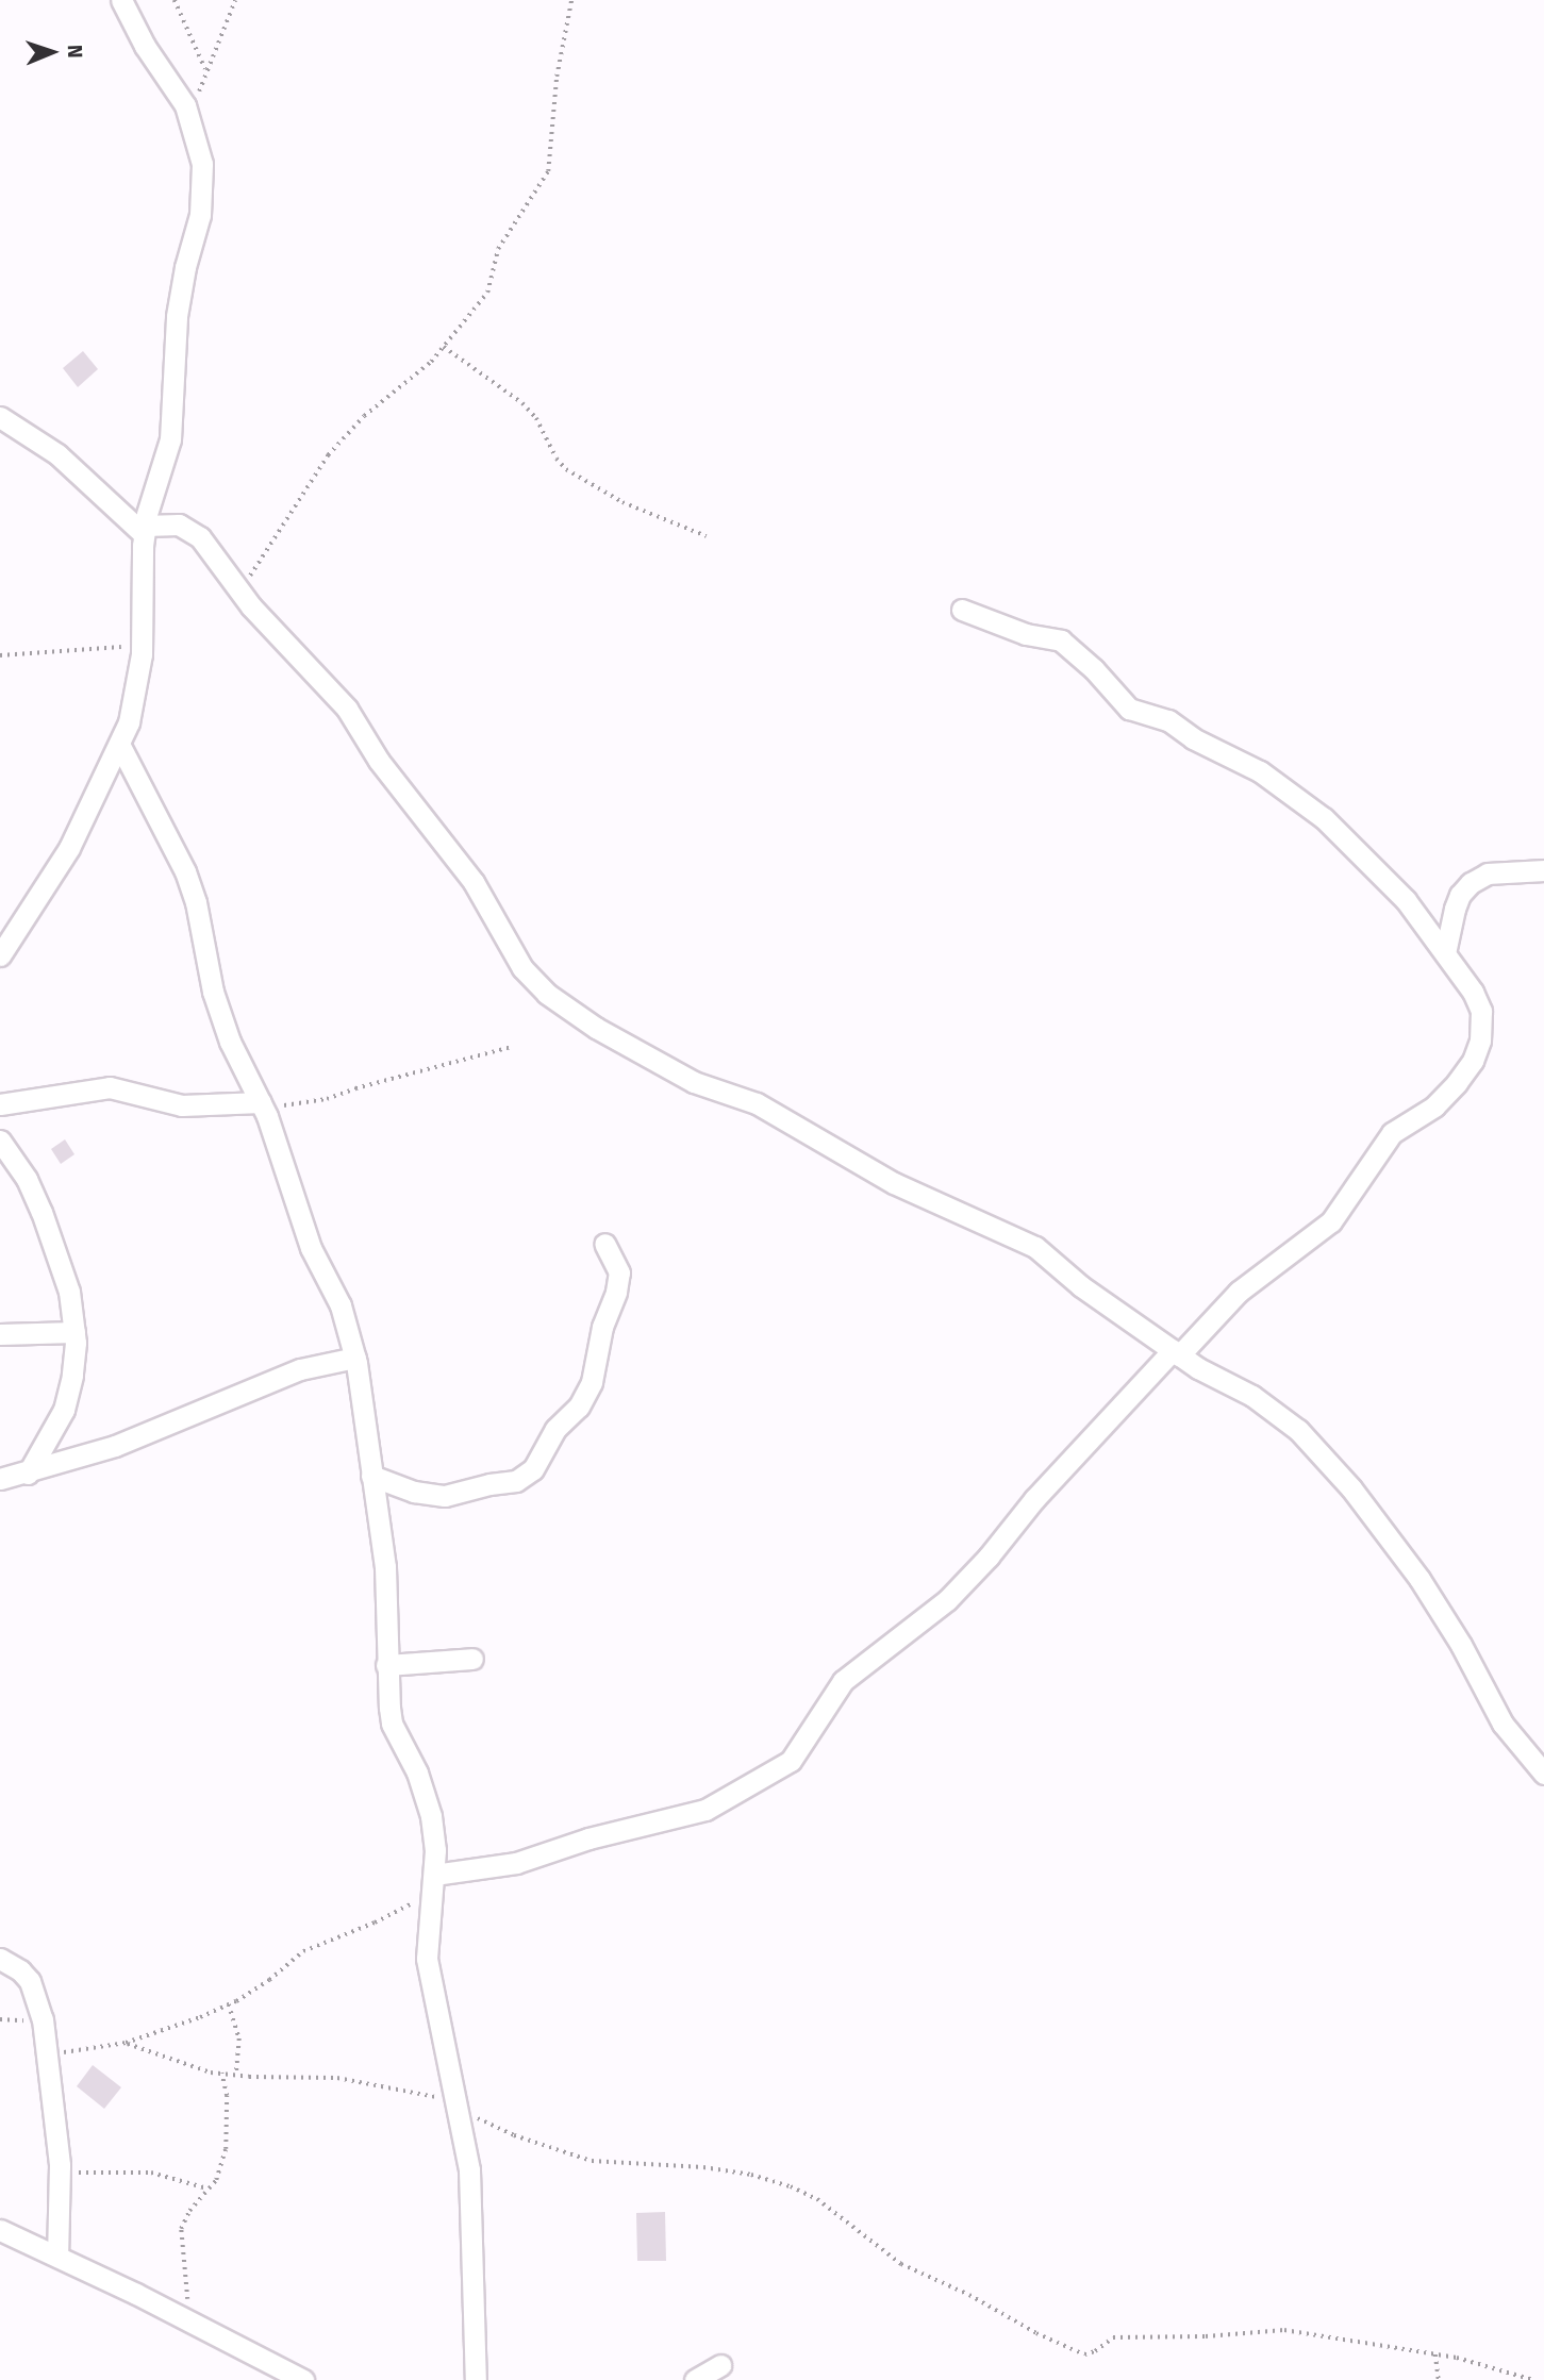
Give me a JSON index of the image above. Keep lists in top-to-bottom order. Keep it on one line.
{"north":"right"}
